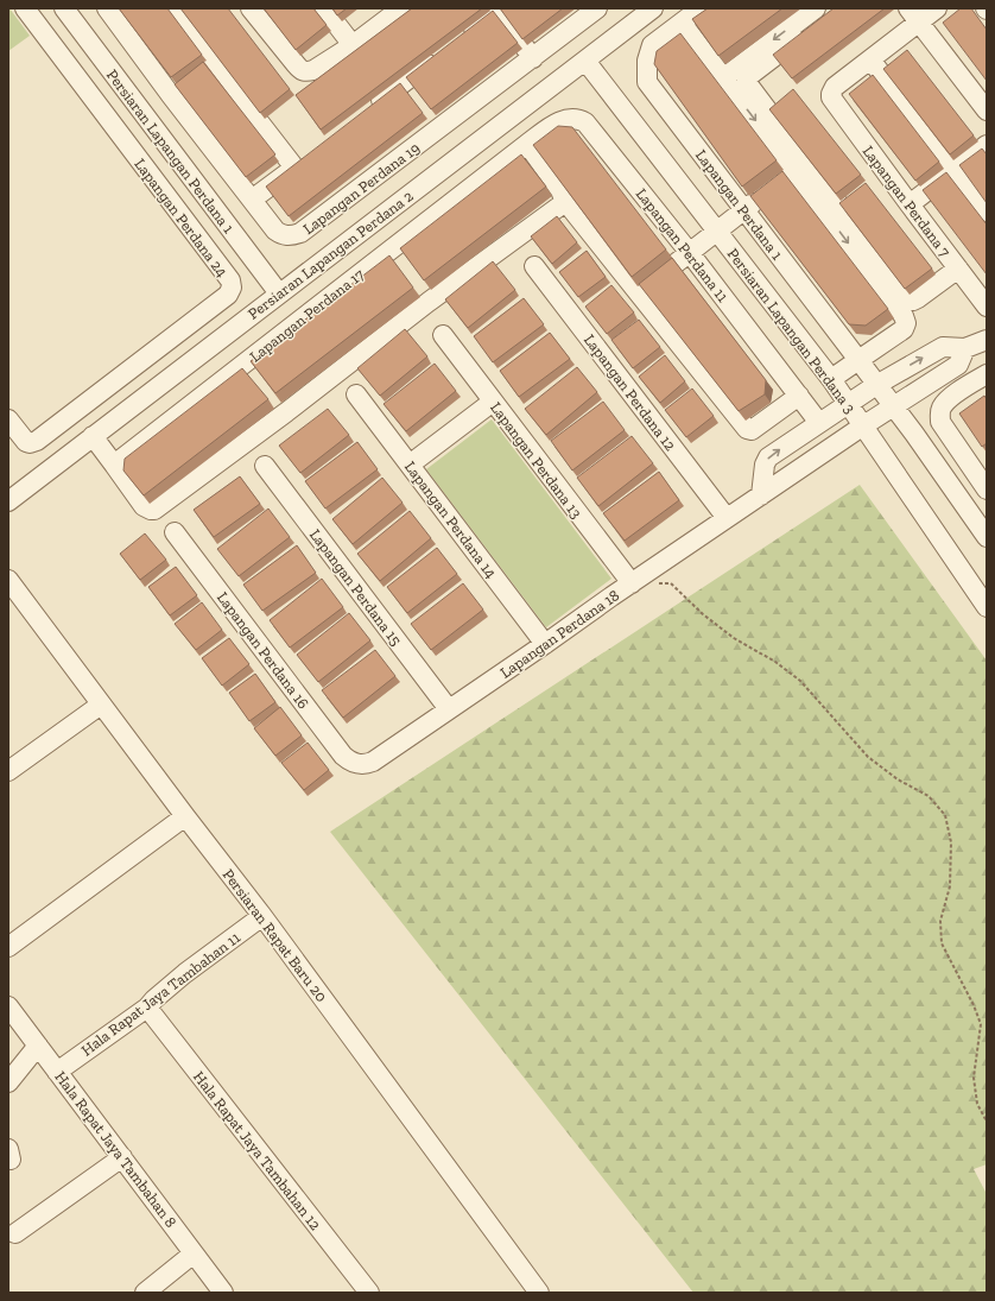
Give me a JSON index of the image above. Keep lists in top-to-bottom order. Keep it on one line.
{"streets":{"street":["Persiaran Lapangan Perdana 1","Lapangan Perdana 19","Lapangan Perdana 7","Lapangan Perdana 1","Lapangan Perdana 24","Lapangan Perdana 11","Persiaran Lapangan Perdana 2","Lapangan Perdana 17","Persiaran Lapangan Perdana 3","Lapangan Perdana 12","Lapangan Perdana 13","Lapangan Perdana 14","Lapangan Perdana 15","Lapangan Perdana 18","Lapangan Perdana 16","Persiaran Rapat Baru 20","Hala Rapat Jaya Tambahan 11","Hala Rapat Jaya Tambahan 8","Hala Rapat Jaya Tambahan 12"]},"crossings":[["Persiaran Lapangan Perdana 1","Persiaran Lapangan Perdana 2"],["Lapangan Perdana 1","Lapangan Perdana 18"],["Lapangan Perdana 11","Lapangan Perdana 17"],["Persiaran Lapangan Perdana 2","Persiaran Lapangan Perdana 3"],["Persiaran Lapangan Perdana 3","Lapangan Perdana 18"],["Lapangan Perdana 12","Lapangan Perdana 18"],["Lapangan Perdana 13","Lapangan Perdana 18"],["Lapangan Perdana 14","Lapangan Perdana 18"],["Lapangan Perdana 15","Lapangan Perdana 18"],["Lapangan Perdana 18","Lapangan Perdana 16"],["Persiaran Rapat Baru 20","Hala Rapat Jaya Tambahan 11"],["Hala Rapat Jaya Tambahan 11","Hala Rapat Jaya Tambahan 8"],["Hala Rapat Jaya Tambahan 11","Hala Rapat Jaya Tambahan 12"]]}
